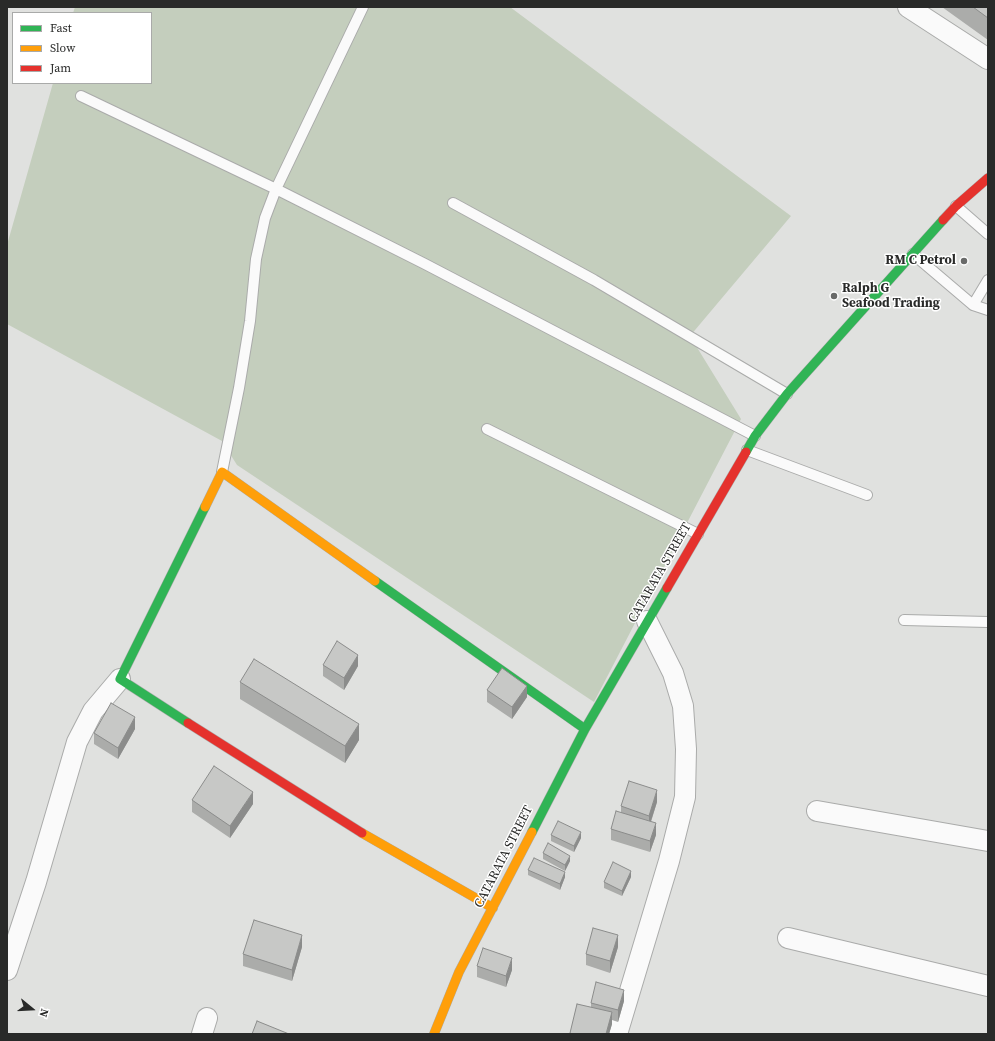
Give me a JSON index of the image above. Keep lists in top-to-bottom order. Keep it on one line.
{"streets":{"street":["CATARATA STREET"]},"places":["RM C Petrol","Ralph G Seafood Trading"],"legend":["Fast","Slow","Jam"],"north":"right"}
